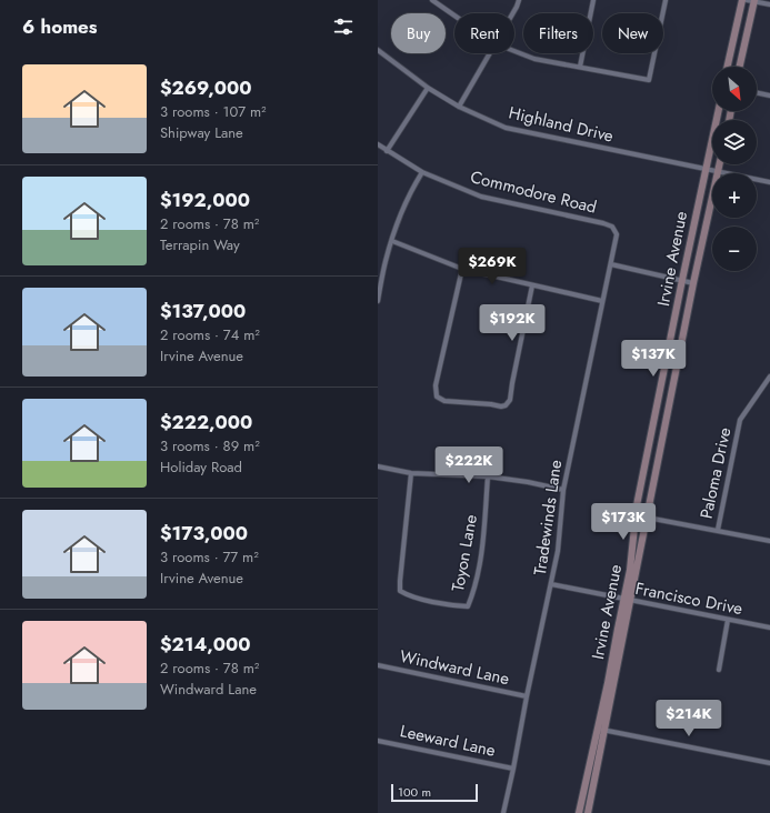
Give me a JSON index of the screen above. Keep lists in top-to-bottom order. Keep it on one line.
{"streets":{"main road":["Irvine Avenue"],"street":["Highland Drive","Commodore Road","Paloma Drive","Tradewinds Lane","Toyon Lane","Francisco Drive","Windward Lane","Leeward Lane"]},"crossings":[["Highland Drive","Irvine Avenue"],["Commodore Road","Tradewinds Lane"],["Irvine Avenue","Francisco Drive"],["Tradewinds Lane","Francisco Drive"],["Tradewinds Lane","Windward Lane"],["Tradewinds Lane","Leeward Lane"]],"scale_bar":"100 m","north":"bottom right","page":{"heading":"6 homes","chip":["Buy","Rent","Filters","New"],"list":[{"name":"$269,000","note":"3 rooms · 107 m² · Shipway Lane"},{"name":"$192,000","note":"2 rooms · 78 m² · Terrapin Way"},{"name":"$137,000","note":"2 rooms · 74 m² · Irvine Avenue"},{"name":"$222,000","note":"3 rooms · 89 m² · Holiday Road"},{"name":"$173,000","note":"3 rooms · 77 m² · Irvine Avenue"},{"name":"$214,000","note":"2 rooms · 78 m² · Windward Lane"}],"map_buttons":["+","−"],"price":["$269K","$192K","$137K","$222K","$173K","$214K"],"scale":"100 m"}}
